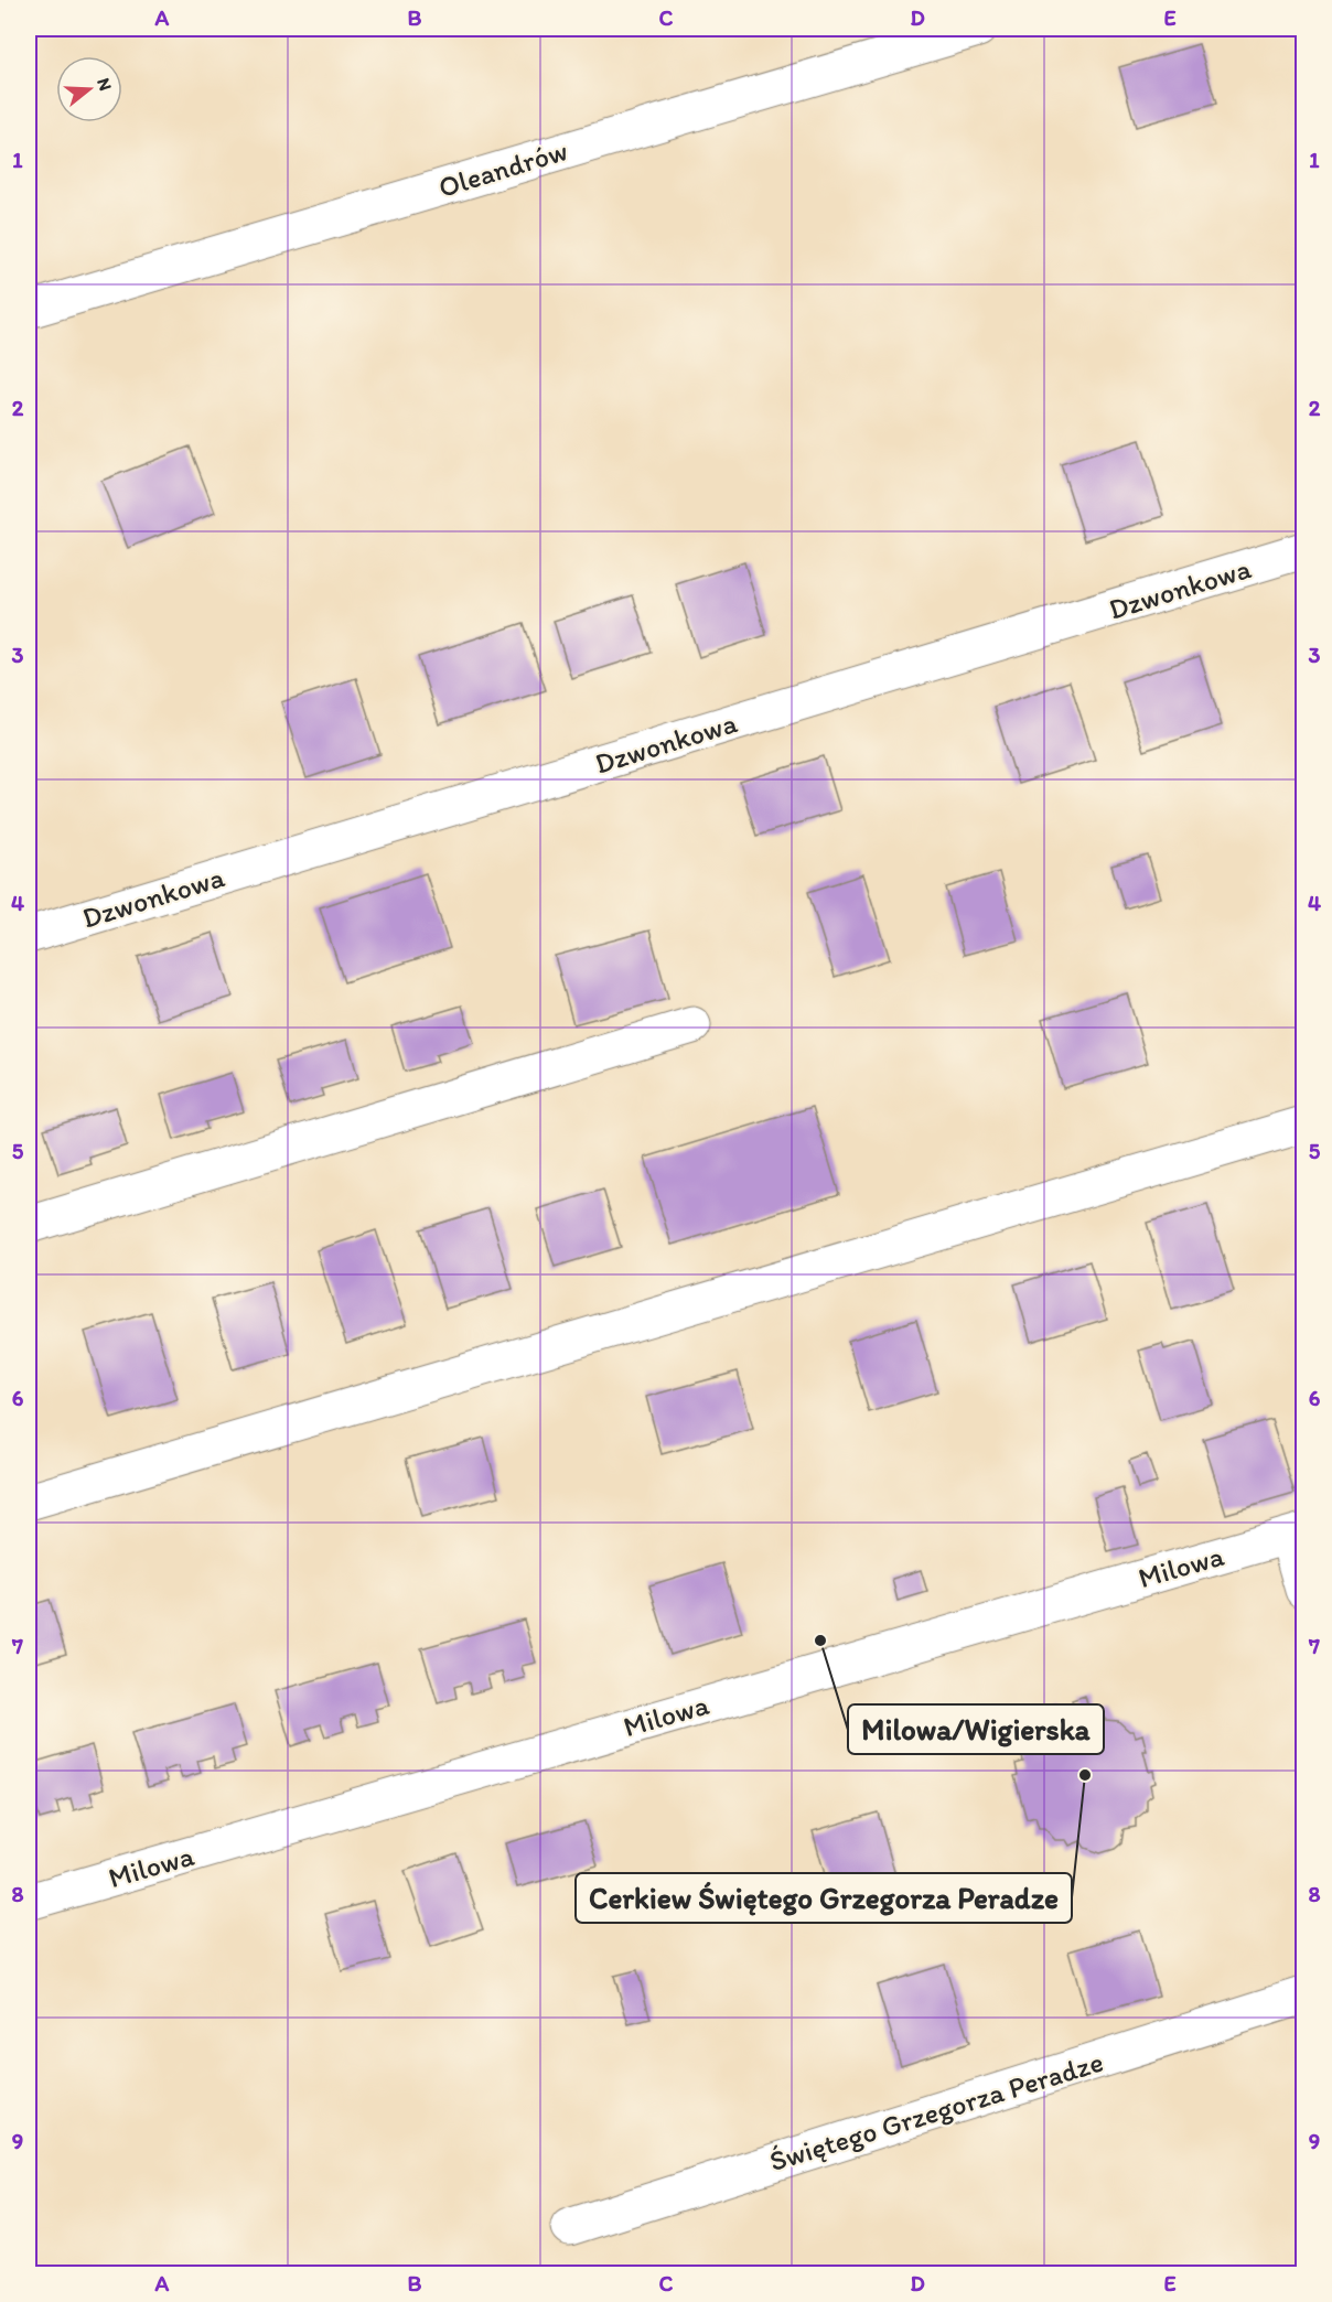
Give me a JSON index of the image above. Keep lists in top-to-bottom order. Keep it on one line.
{"streets":{"street":["Oleandrów","Dzwonkowa","Milowa","Świętego Grzegorza Peradze"]},"places":["Milowa/Wigierska","Cerkiew Świętego Grzegorza Peradze"],"north":"right","grid":{"columns":["A","B","C","D","E"],"rows":["1","2","3","4","5","6","7","8","9"]}}
